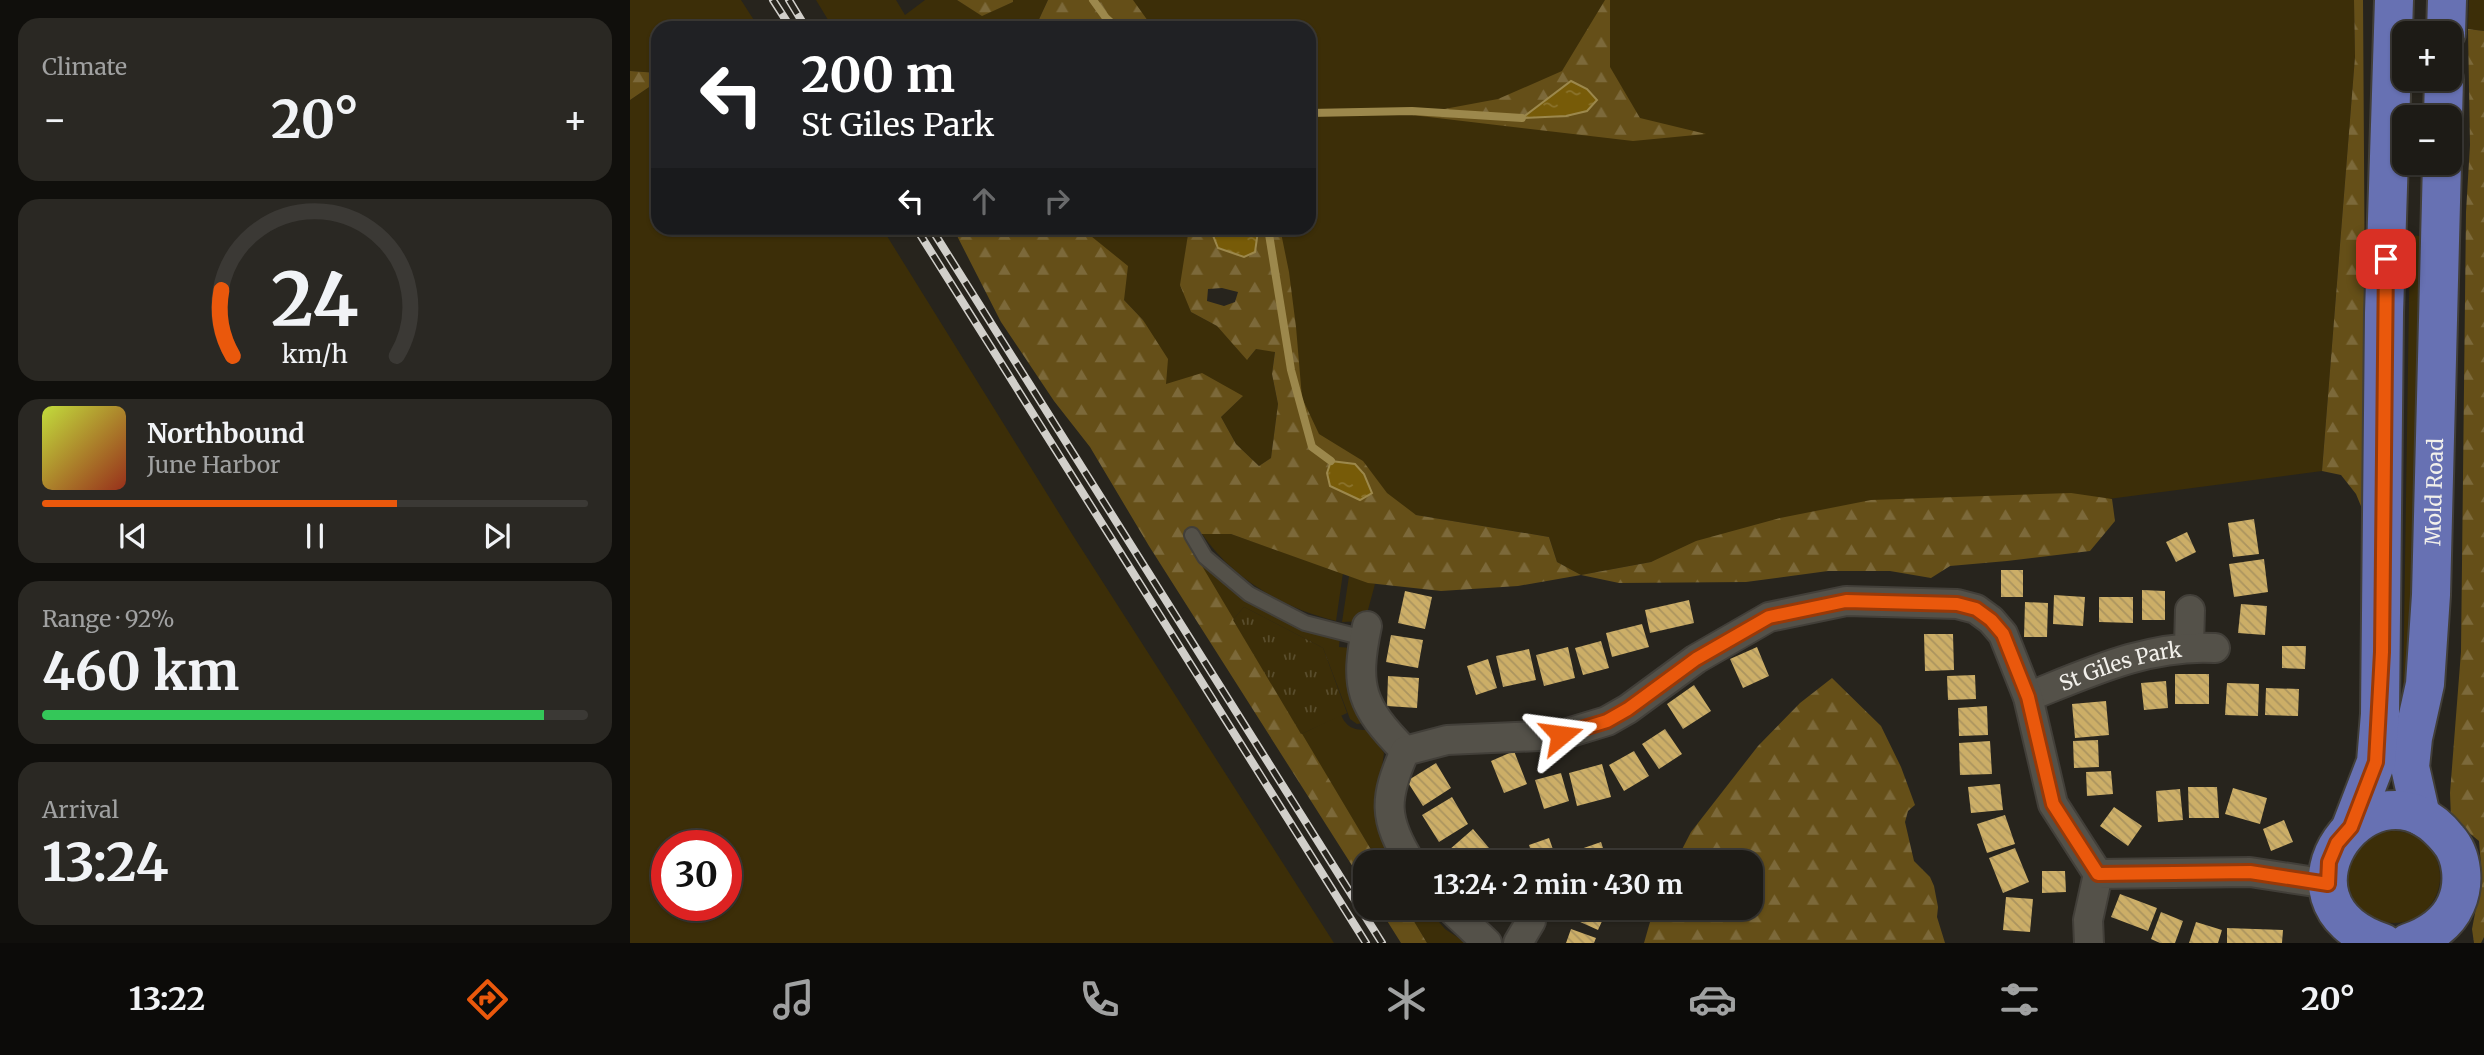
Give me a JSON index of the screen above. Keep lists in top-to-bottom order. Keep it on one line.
{"streets":{"main road":["Mold Road"],"street":["St Giles Park"]},"page":{"tile":["Climate",["Range · 92%","460 km"],["Arrival","13:24"]],"map_buttons":["+","−"],"turn":["200 m","St Giles Park"],"heat":["−","20°","+"],"song":["Northbound","June Harbor"],"limit":"30","trip":"13:24 · 2 min · 430 m","tabs":["13:22","20°"],"gauge":["24","km/h"]}}
